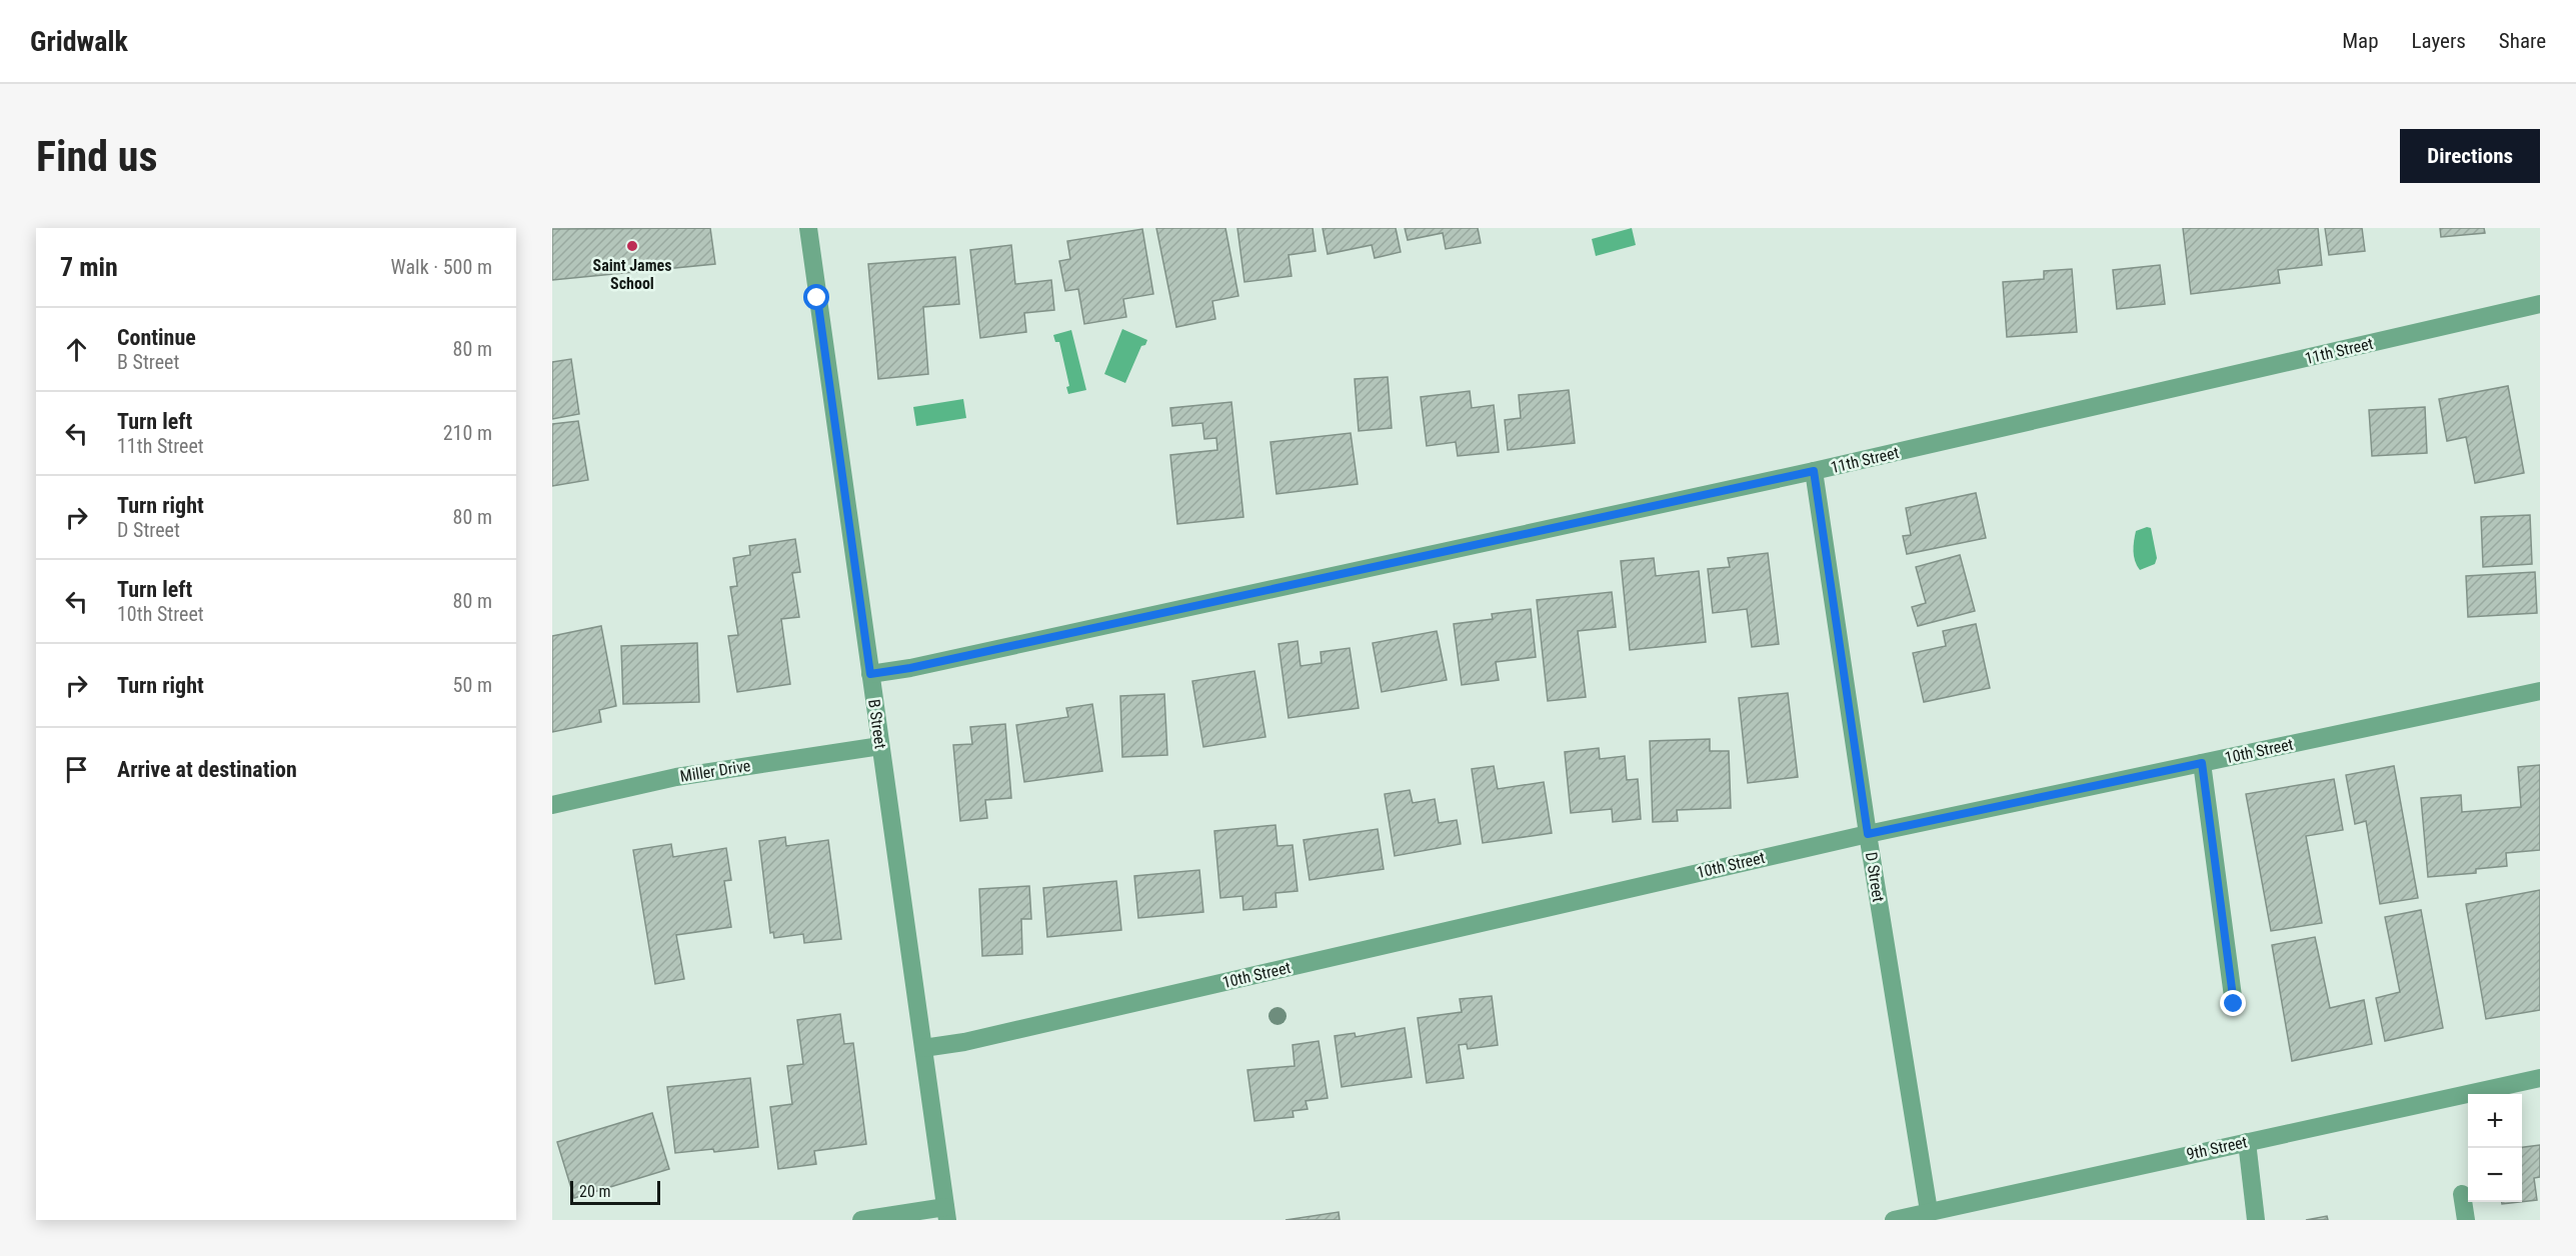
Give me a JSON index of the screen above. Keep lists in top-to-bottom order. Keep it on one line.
{"streets":{"street":["11th Street","B Street","10th Street","Miller Drive","D Street","9th Street"]},"crossings":[["11th Street","B Street"],["11th Street","D Street"],["B Street","10th Street"],["B Street","Miller Drive"],["10th Street","D Street"],["D Street","9th Street"]],"places":["Saint James School"],"scale_bar":"20 m","page":{"header":"Gridwalk","nav":["Map","Layers","Share"],"buttons":"Directions","title":"Find us","heading":["7 min","Walk · 500 m"],"list":[["Continue","B Street","80 m"],["Turn left","11th Street","210 m"],["Turn right","D Street","80 m"],["Turn left","10th Street","80 m"],["Turn right","50 m"],"Arrive at destination"],"map_buttons":["+","−"],"scale":"20 m"}}
